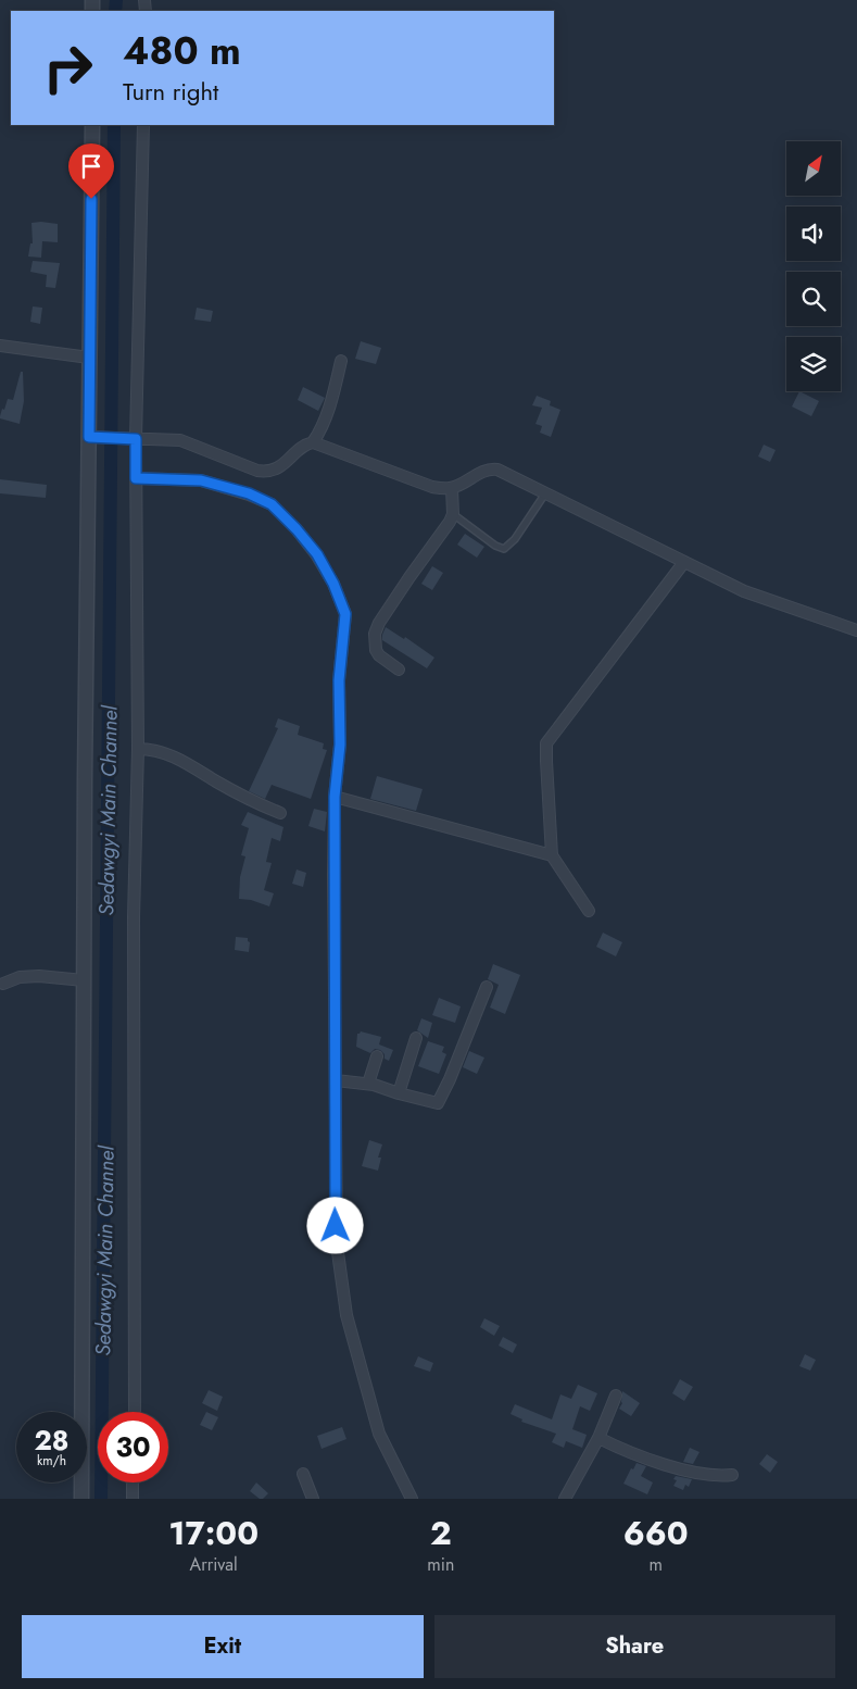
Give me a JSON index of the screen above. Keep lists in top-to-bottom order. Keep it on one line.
{"water":["Sedawgyi Main Channel"],"north":"top right","page":{"turn":["480 m","Turn right"],"speed":"28 km/h","limit":"30","eta":["17:00","Arrival","2","min","660","m"],"buttons":["Exit","Share"]}}
